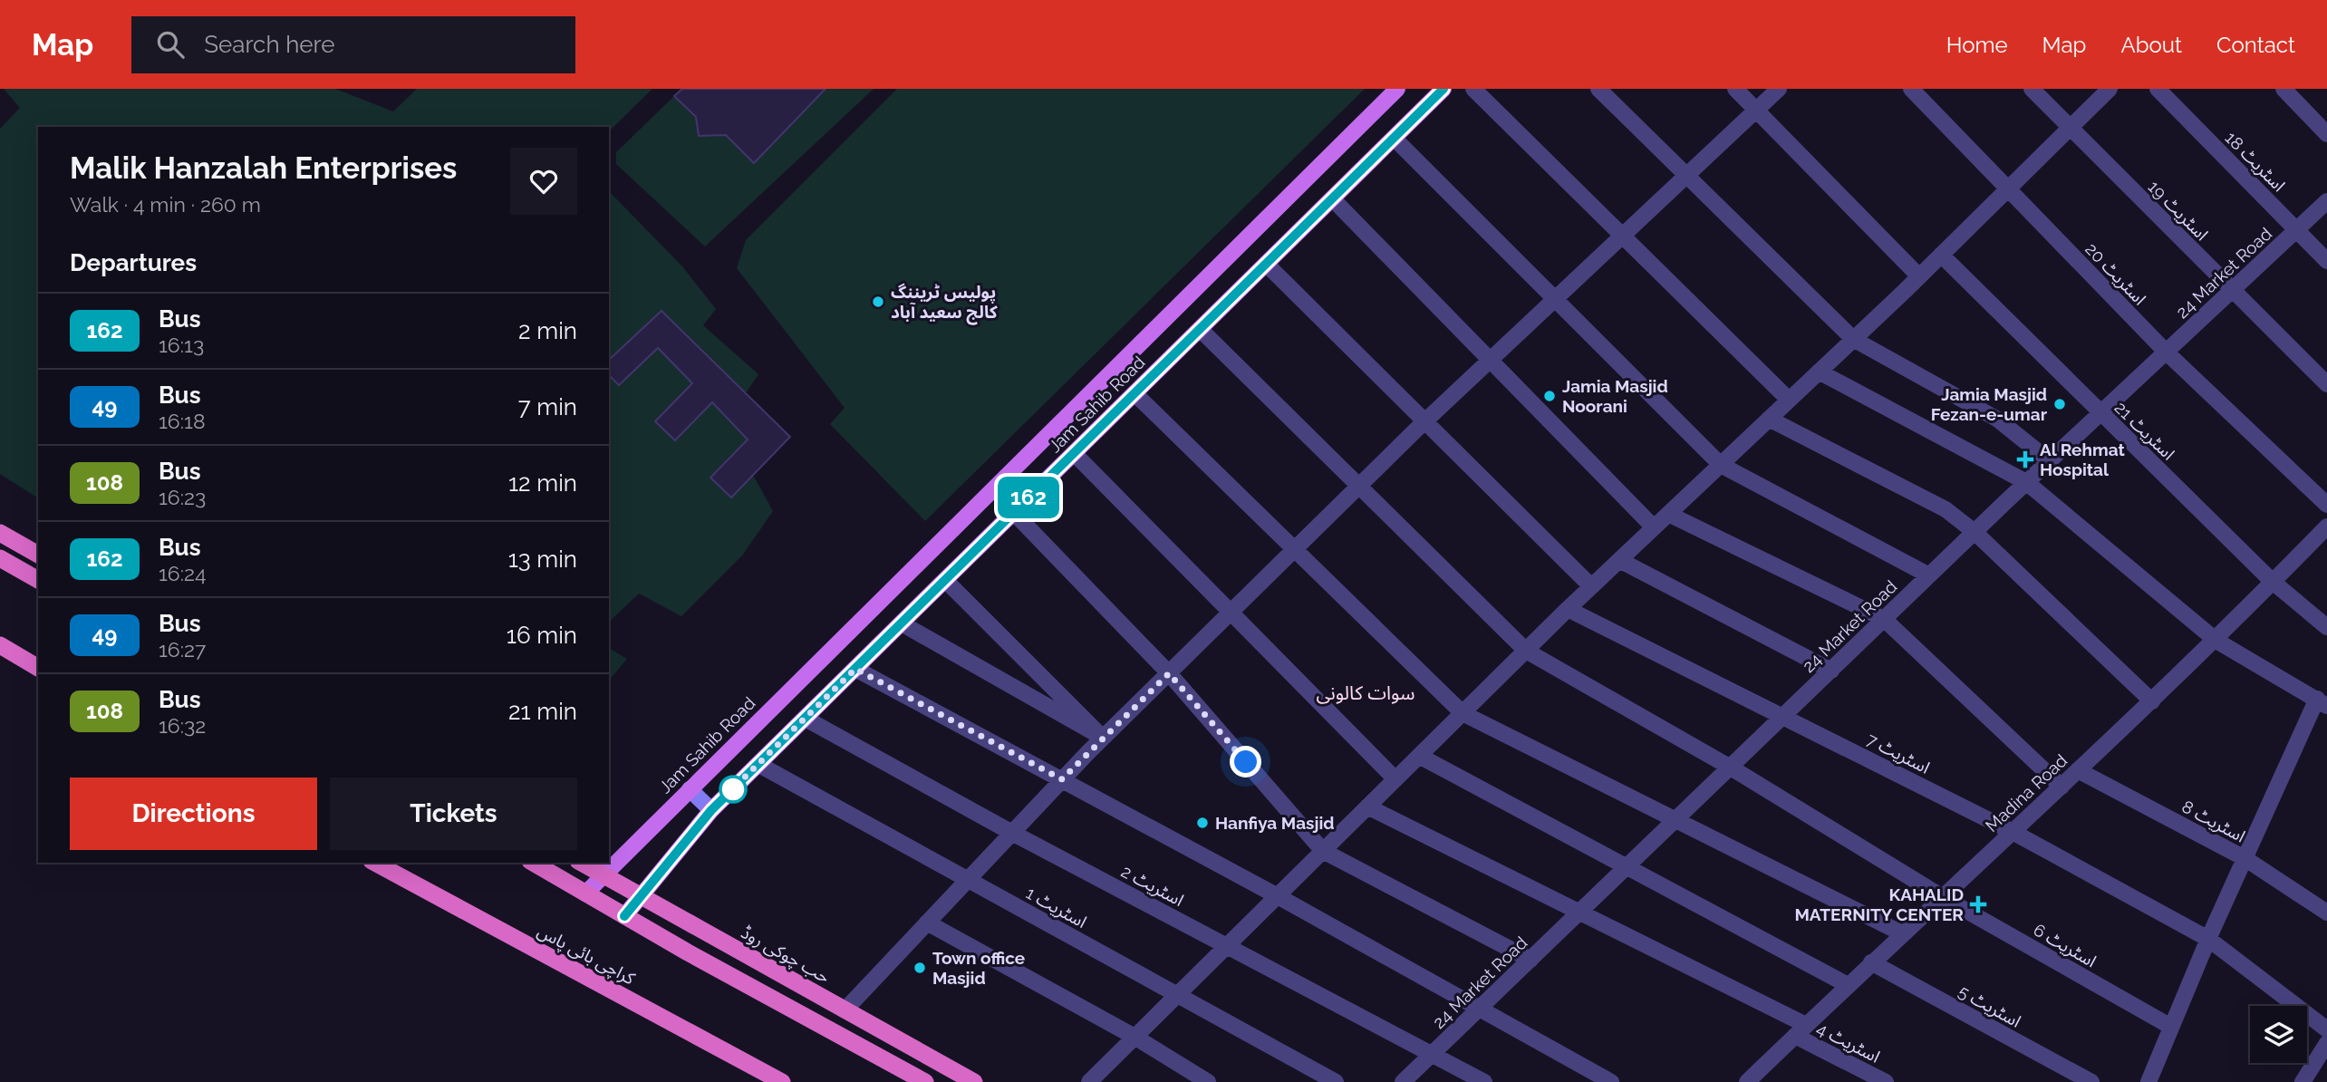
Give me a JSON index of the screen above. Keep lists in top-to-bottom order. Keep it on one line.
{"streets":{"highway":["کراچی بائی پاس","حب چوکی روڈ"],"main road":["Jam Sahib Road"],"street":["اسٹریٹ 18","اسٹریٹ 19","24 Market Road","اسٹریٹ 20","اسٹریٹ 21","اسٹریٹ 7","Madina Road","اسٹریٹ 8","اسٹریٹ 2","اسٹریٹ 1","اسٹریٹ 6","اسٹریٹ 5","اسٹریٹ 4"]},"crossings":[["اسٹریٹ 18","24 Market Road"],["اسٹریٹ 19","24 Market Road"],["24 Market Road","اسٹریٹ 20"],["24 Market Road","اسٹریٹ 21"],["24 Market Road","اسٹریٹ 7"],["24 Market Road","اسٹریٹ 2"],["24 Market Road","اسٹریٹ 6"],["24 Market Road","اسٹریٹ 4"],["Jam Sahib Road","اسٹریٹ 2"],["Jam Sahib Road","اسٹریٹ 1"],["Jam Sahib Road","اسٹریٹ 6"],["Jam Sahib Road","حب چوکی روڈ"],["اسٹریٹ 21","Madina Road"],["اسٹریٹ 7","Madina Road"],["Madina Road","اسٹریٹ 8"],["Madina Road","اسٹریٹ 6"],["Madina Road","اسٹریٹ 5"],["Madina Road","اسٹریٹ 4"]],"districts":["سوات کالونی"],"places":{"other":["پولیس ٹریننگ کالج سعید آباد","Jamia Masjid Noorani","Jamia Masjid Fezan-e-umar","Hanfiya Masjid","Town office Masjid"],"health":["Al Rehmat Hospital","KAHALID MATERNITY CENTER"]},"lines":["bus line 162"],"page":{"header":"Map","search":"Search here","nav":["Home","Map","About","Contact"],"on_map":"162","heading":[["Malik Hanzalah Enterprises","Walk · 4 min · 260 m"],"Departures"],"list":[{"mark":"162","name":"Bus","note":"16:13","value":"2 min"},{"mark":"49","name":"Bus","note":"16:18","value":"7 min"},{"mark":"108","name":"Bus","note":"16:23","value":"12 min"},{"mark":"162","name":"Bus","note":"16:24","value":"13 min"},{"mark":"49","name":"Bus","note":"16:27","value":"16 min"},{"mark":"108","name":"Bus","note":"16:32","value":"21 min"}],"buttons":["Directions","Tickets"]}}
